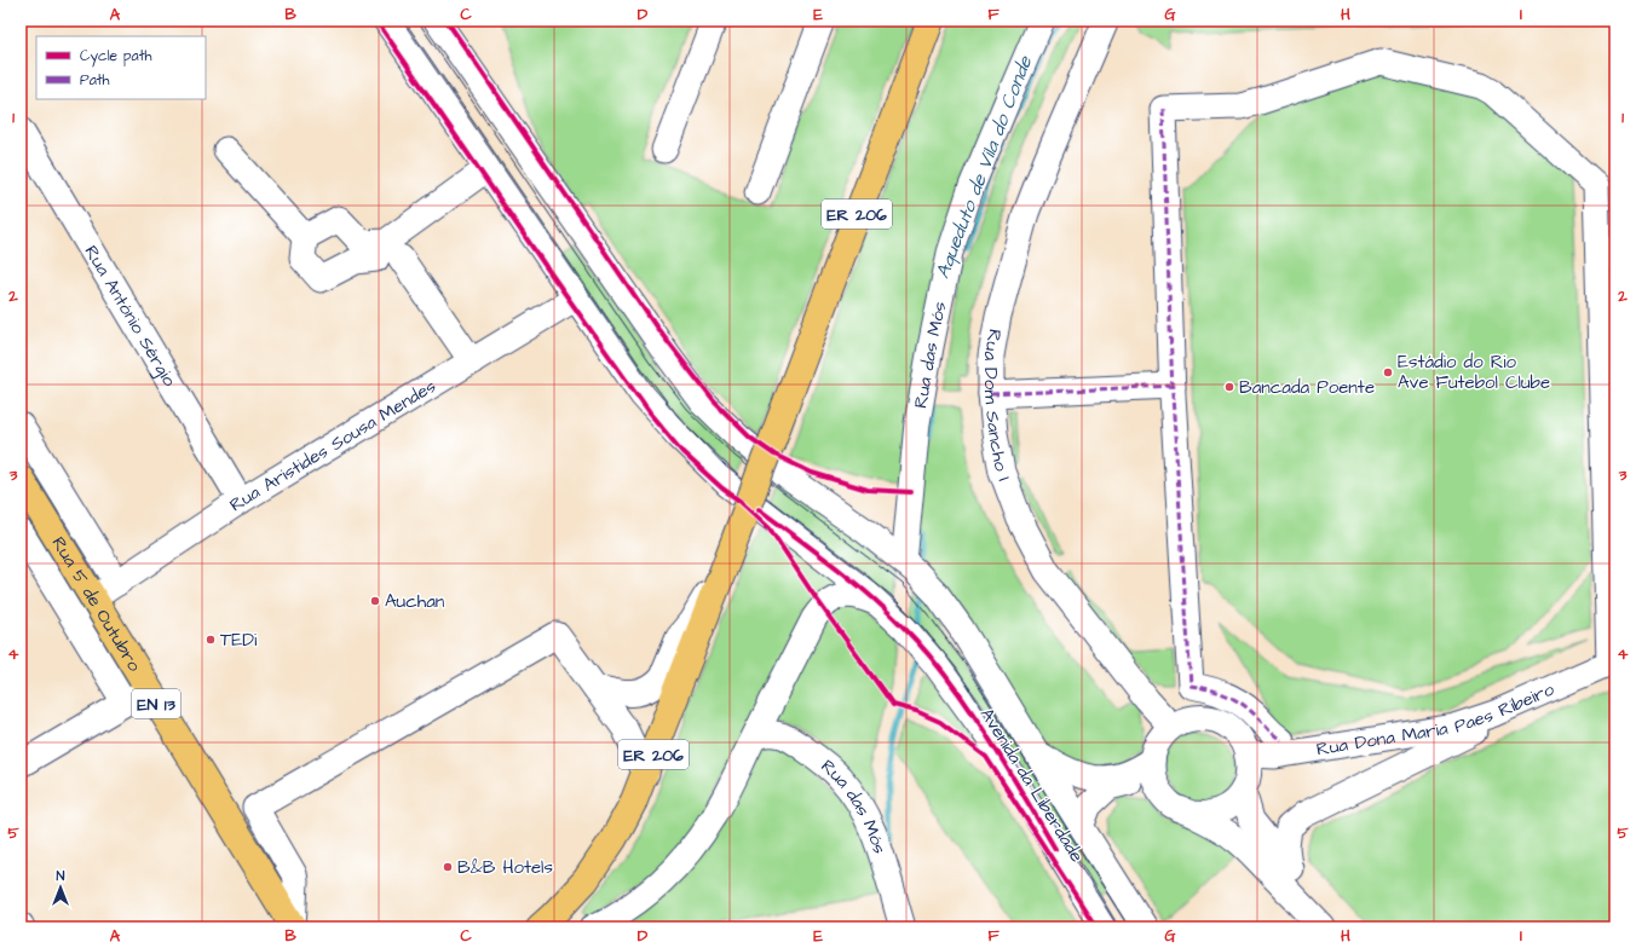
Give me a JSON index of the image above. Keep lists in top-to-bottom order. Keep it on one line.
{"streets":{"main road":["ER 206","Rua 5 de Outubro","EN 13"],"street":["Rua António Sérgio","Rua das Mós","Rua Dom Sancho I","Rua Aristides Sousa Mendes","Rua Dona Maria Paes Ribeiro","Avenida da Liberdade"]},"crossings":[["Rua António Sérgio","Rua Aristides Sousa Mendes"],["Rua das Mós","Avenida da Liberdade"],["Rua Dom Sancho I","Rua Dona Maria Paes Ribeiro"],["Rua Aristides Sousa Mendes","Rua 5 de Outubro"],["Rua Aristides Sousa Mendes","Avenida da Liberdade"]],"water":["Aqueduto de Vila do Conde"],"places":["Estádio do Rio Ave Futebol Clube","Bancada Poente","Auchan","TEDi","B&B Hotels"],"legend":["Cycle path","Path"],"north":"top","grid":{"columns":["A","B","C","D","E","F","G","H","I"],"rows":["1","2","3","4","5"]}}
